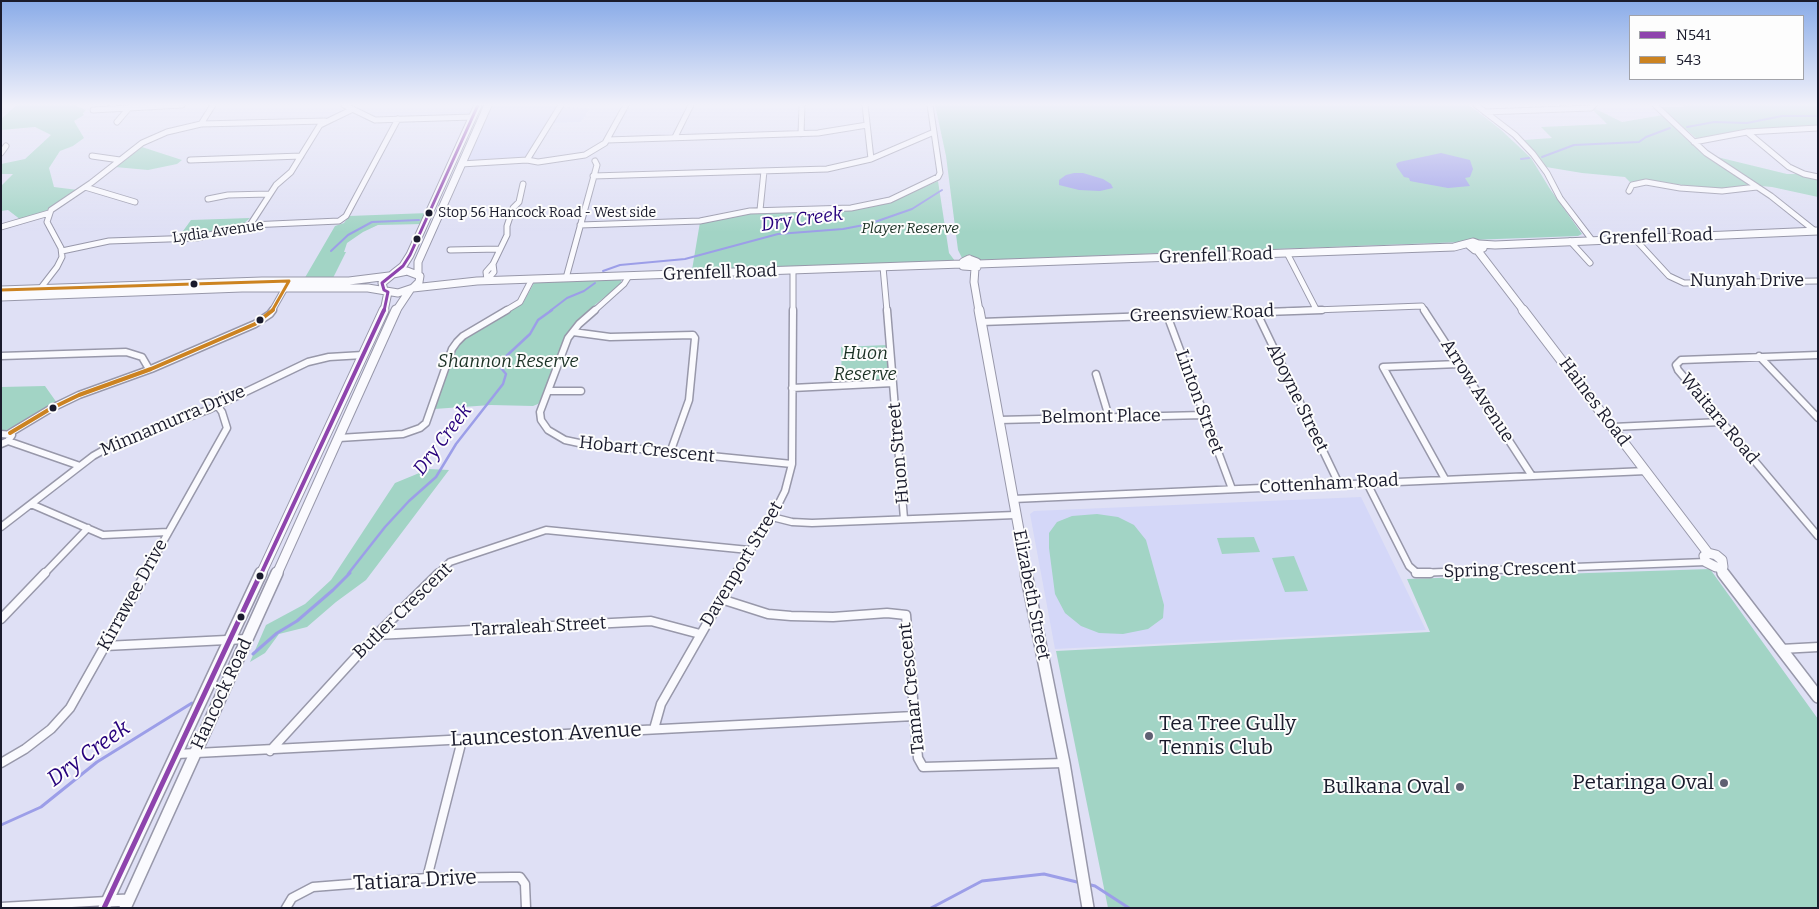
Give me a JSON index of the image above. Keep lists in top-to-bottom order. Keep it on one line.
{"streets":{"main road":["Grenfell Road","Haines Road","Elizabeth Street","Hancock Road"],"street":["Lydia Avenue","Nunyah Drive","Greensview Road","Arrow Avenue","Aboyne Street","Linton Street","Belmont Place","Waitara Road","Minnamurra Drive","Hobart Crescent","Huon Street","Cottenham Road","Davenport Street","Spring Crescent","Kirrawee Drive","Butler Crescent","Tarraleah Street","Tamar Crescent","Launceston Avenue","Tatiara Drive"]},"crossings":[["Grenfell Road","Nunyah Drive"],["Grenfell Road","Haines Road"],["Grenfell Road","Hobart Crescent"],["Grenfell Road","Huon Street"],["Grenfell Road","Davenport Street"],["Grenfell Road","Elizabeth Street"],["Grenfell Road","Hancock Road"],["Greensview Road","Arrow Avenue"],["Greensview Road","Aboyne Street"],["Greensview Road","Linton Street"],["Greensview Road","Elizabeth Street"],["Arrow Avenue","Cottenham Road"],["Aboyne Street","Cottenham Road"],["Linton Street","Belmont Place"],["Linton Street","Cottenham Road"],["Haines Road","Cottenham Road"],["Haines Road","Spring Crescent"],["Belmont Place","Elizabeth Street"],["Minnamurra Drive","Kirrawee Drive"],["Minnamurra Drive","Hancock Road"],["Hobart Crescent","Davenport Street"],["Cottenham Road","Spring Crescent"],["Cottenham Road","Elizabeth Street"],["Davenport Street","Butler Crescent"],["Davenport Street","Tarraleah Street"],["Davenport Street","Tamar Crescent"],["Davenport Street","Launceston Avenue"],["Elizabeth Street","Tamar Crescent"],["Butler Crescent","Tarraleah Street"],["Butler Crescent","Launceston Avenue"],["Tamar Crescent","Launceston Avenue"],["Hancock Road","Launceston Avenue"]],"water":["Dry Creek"],"parks":["Player Reserve","Huon Reserve","Shannon Reserve"],"places":["Stop 56 Hancock Road - West side","Tea Tree Gully Tennis Club","Petaringa Oval","Bulkana Oval"],"lines":["transit line N541","transit line 543"],"legend":["N541","543"]}
